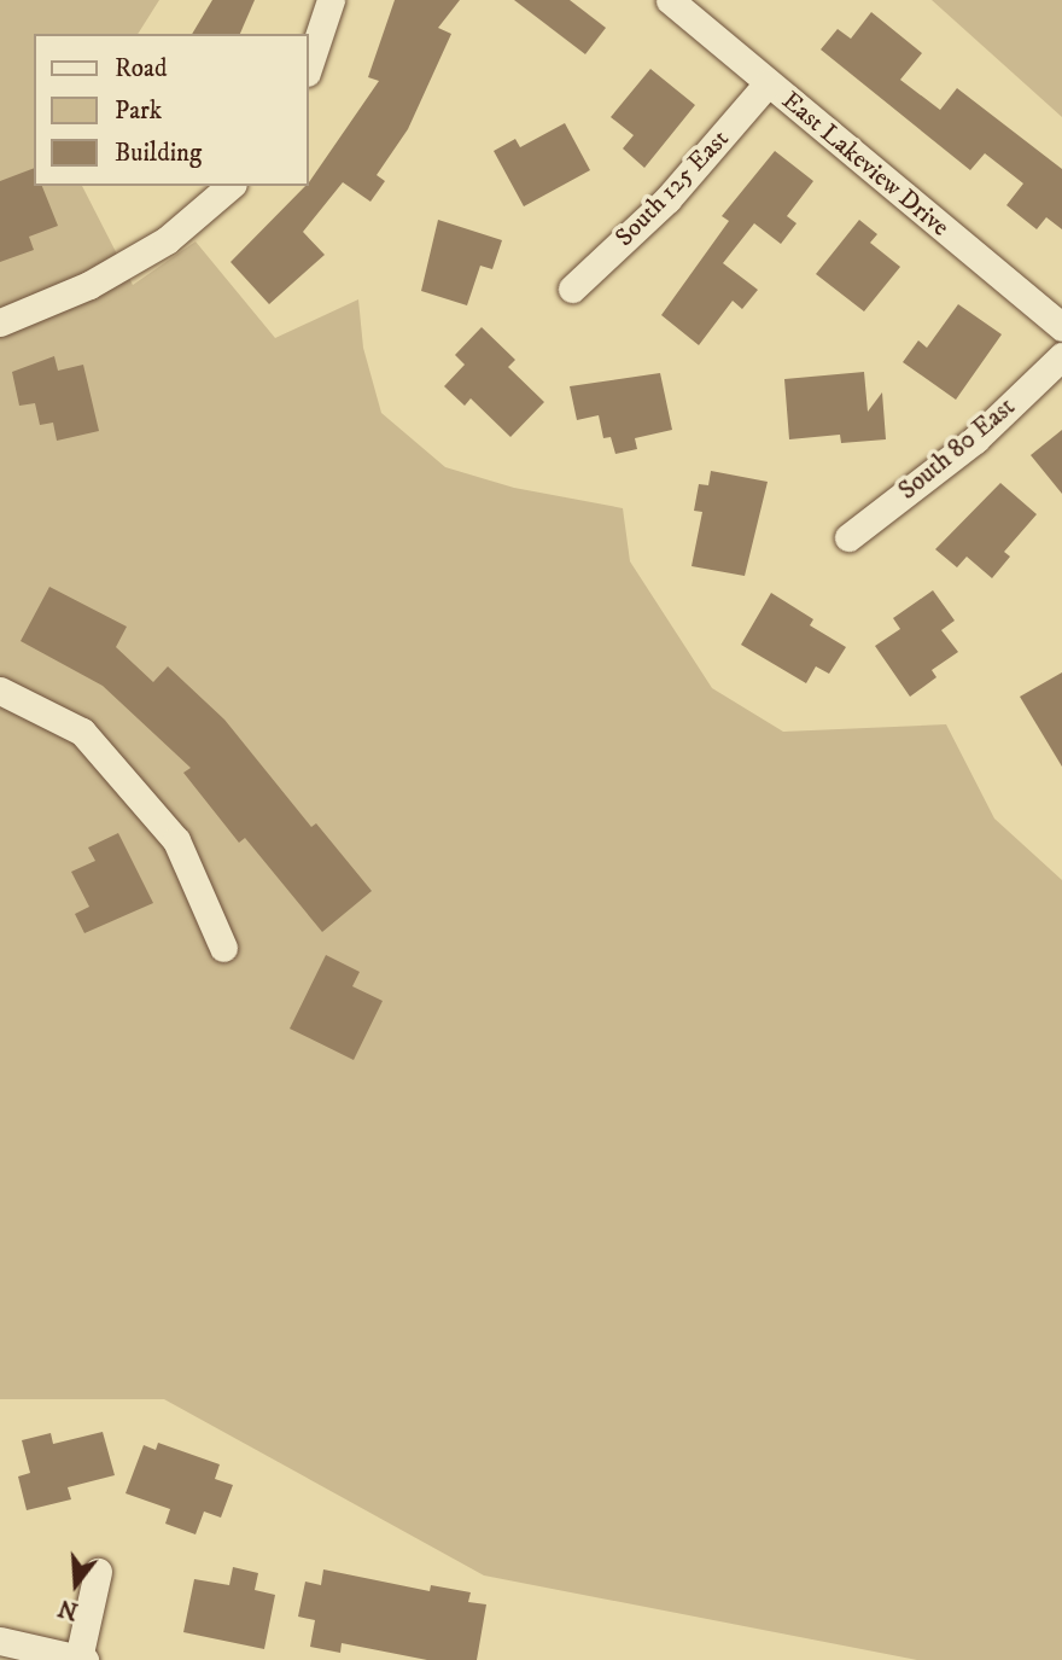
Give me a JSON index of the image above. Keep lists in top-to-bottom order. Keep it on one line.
{"streets":{"street":["East Lakeview Drive","South 125 East","South 80 East"]},"crossings":[["East Lakeview Drive","South 125 East"]],"legend":["Road","Park","Building"],"north":"bottom"}
